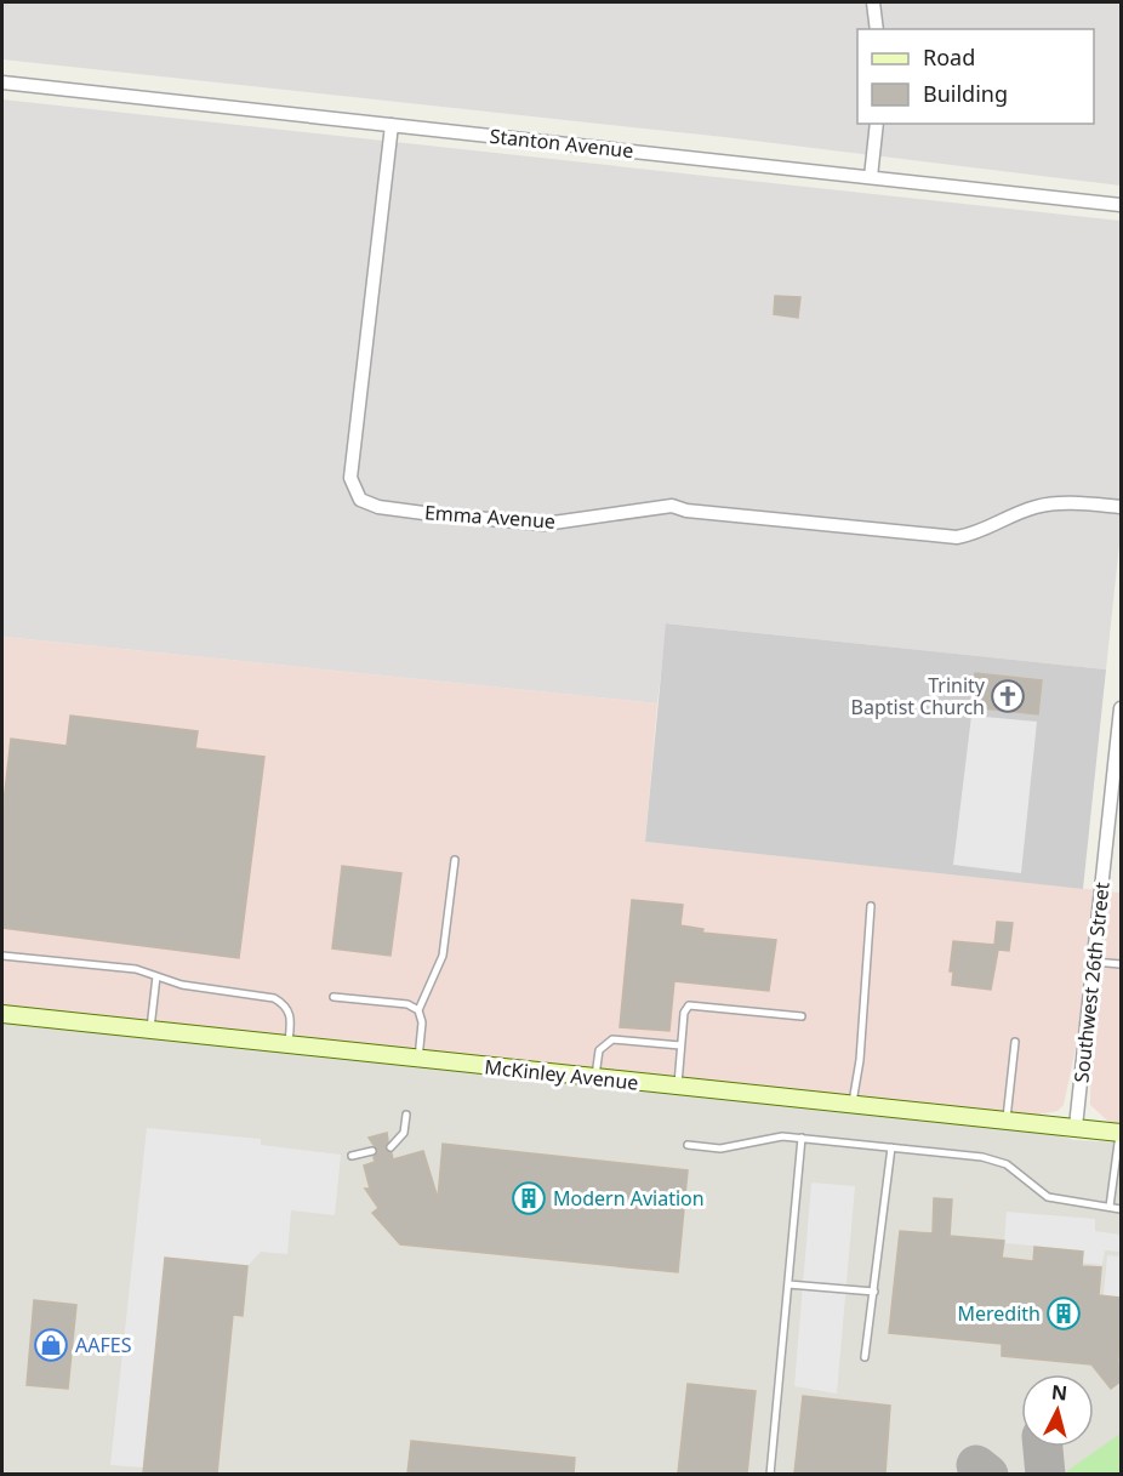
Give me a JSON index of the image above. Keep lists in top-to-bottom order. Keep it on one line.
{"streets":{"main road":["McKinley Avenue"],"street":["Stanton Avenue","Emma Avenue","Southwest 26th Street"]},"crossings":[["Stanton Avenue","Emma Avenue"],["Southwest 26th Street","McKinley Avenue"]],"places":{"church":["Trinity Baptist Church"],"building":["Modern Aviation","Meredith"],"shop":["AAFES"]},"legend":["Road","Building"],"north":"top"}
